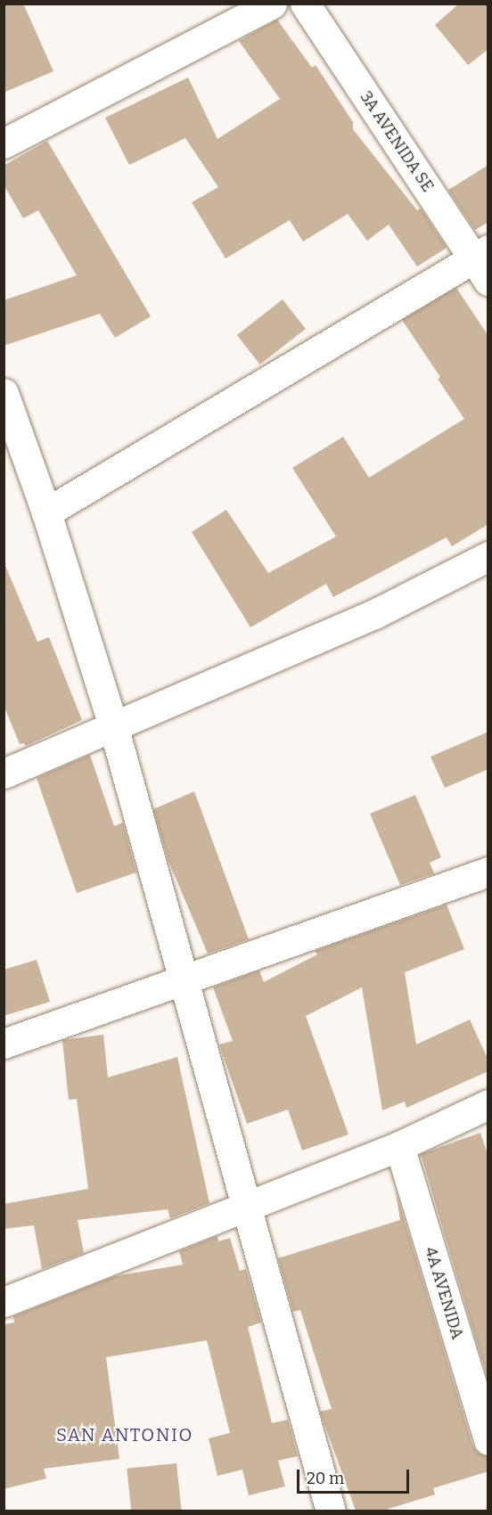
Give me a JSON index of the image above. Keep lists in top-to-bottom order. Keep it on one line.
{"streets":{"street":["3A AVENIDA SE","4A AVENIDA"]},"districts":["SAN ANTONIO"],"scale_bar":"20 m"}
